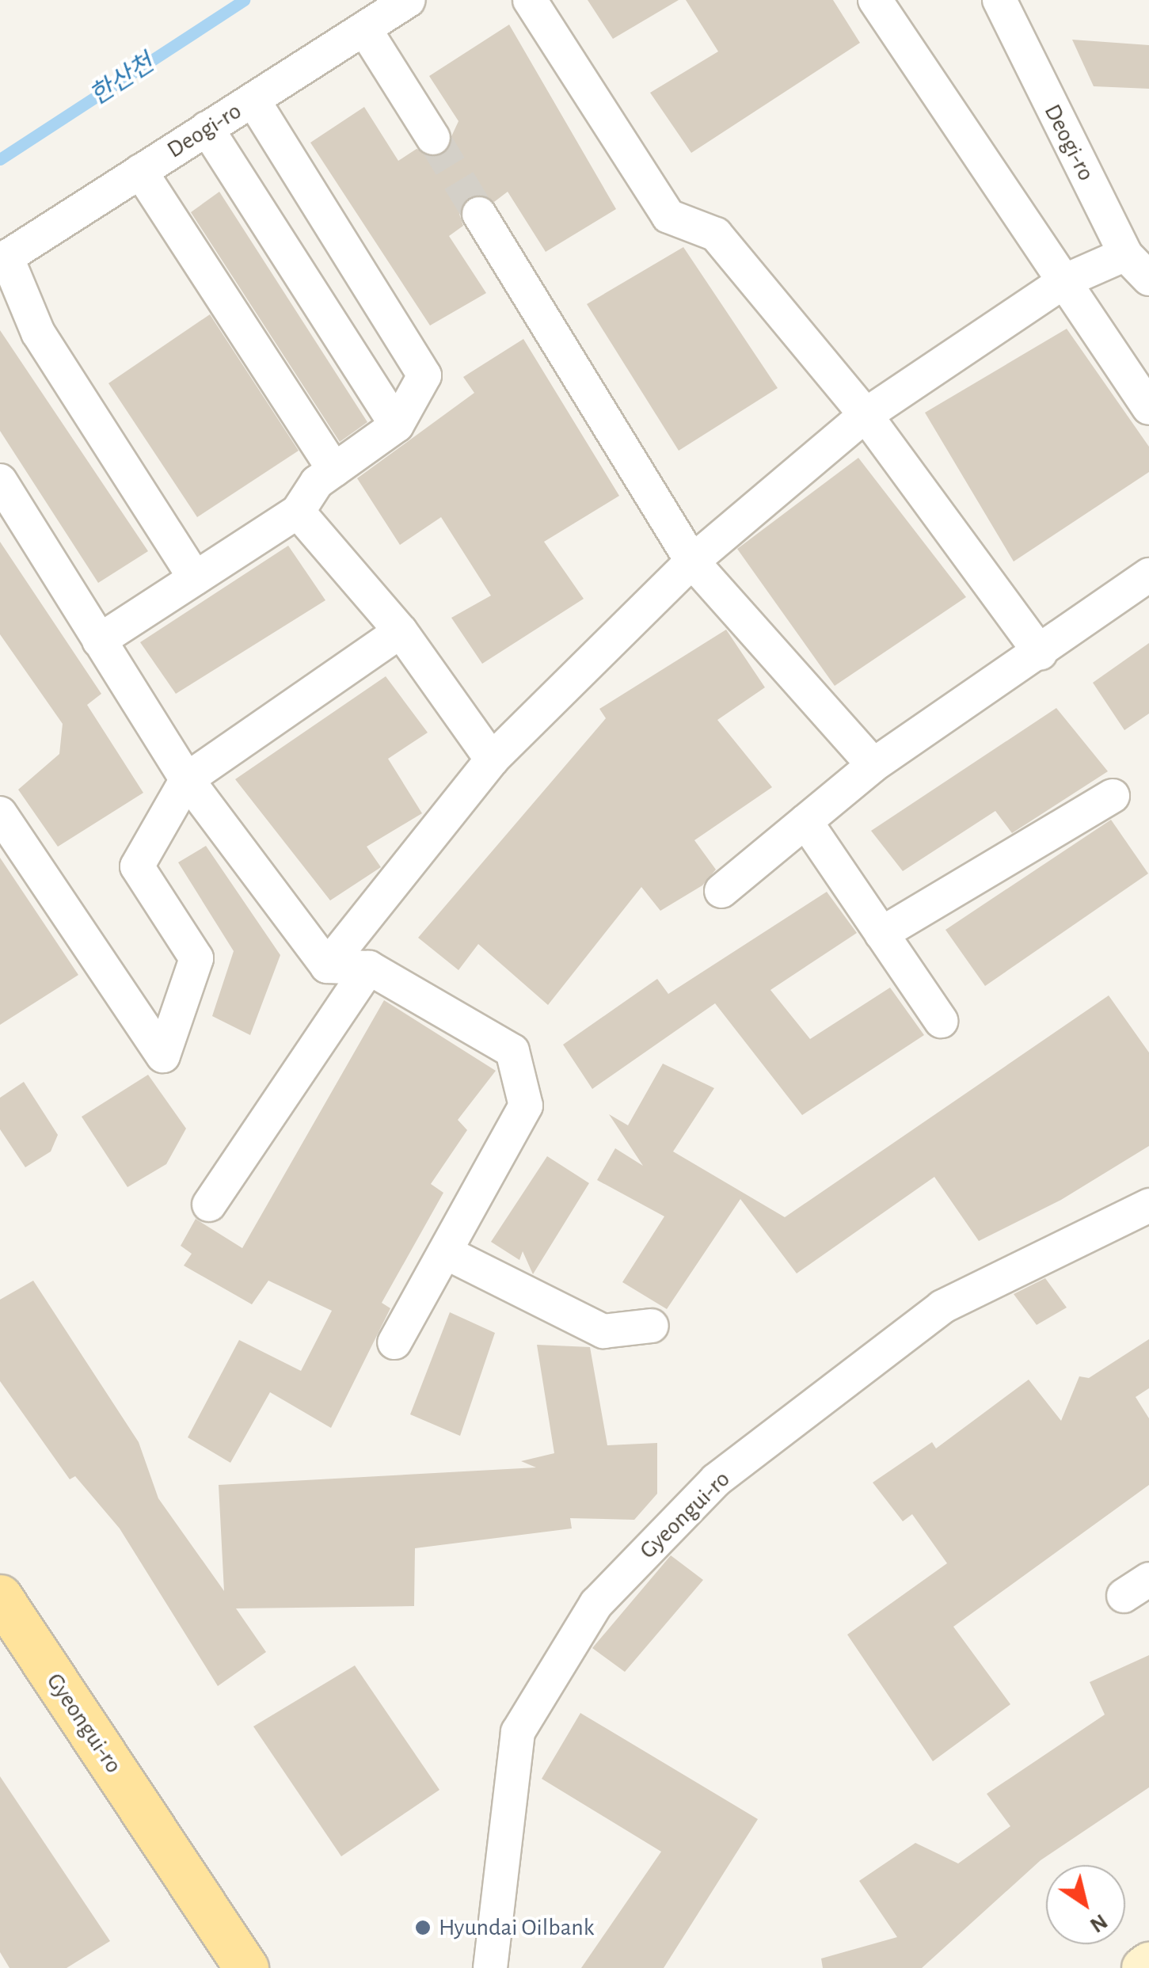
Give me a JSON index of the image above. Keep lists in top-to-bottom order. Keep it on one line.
{"streets":{"main road":["Gyeongui-ro"],"street":["Deogi-ro"]},"water":["한산천"],"places":["Hyundai Oilbank"],"north":"bottom right"}
